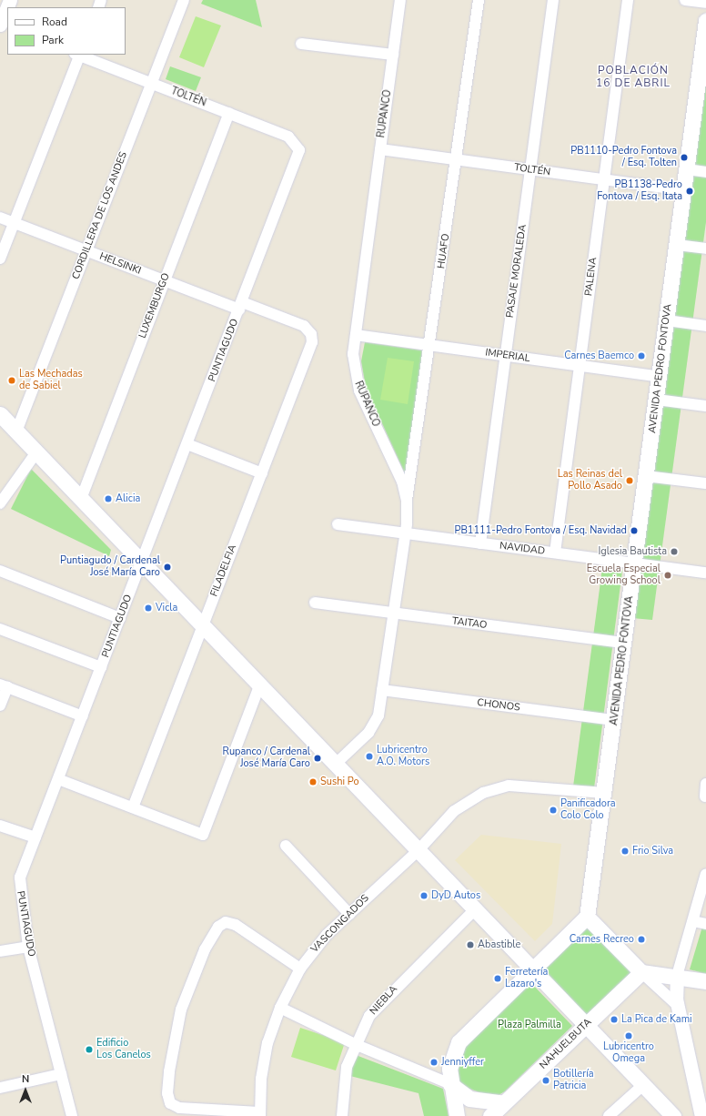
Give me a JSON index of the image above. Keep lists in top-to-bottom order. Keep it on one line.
{"streets":{"main road":["AVENIDA PEDRO FONTOVA","NAHUELBUTA"],"street":["TOLTÉN","RUPANCO","CORDILLERA DE LOS ANDES","HUAFO","HELSINKI","PASAJE MORALEDA","PALENA","LUXEMBURGO","PUNTIAGUDO","IMPERIAL","NAVIDAD","FILADELFIA","TAITAO","CHONOS","VASCONGADOS","NIEBLA"]},"crossings":[["TOLTÉN","RUPANCO"],["TOLTÉN","CORDILLERA DE LOS ANDES"],["TOLTÉN","HUAFO"],["TOLTÉN","PASAJE MORALEDA"],["TOLTÉN","PALENA"],["TOLTÉN","LUXEMBURGO"],["TOLTÉN","PUNTIAGUDO"],["TOLTÉN","AVENIDA PEDRO FONTOVA"],["RUPANCO","HUAFO"],["RUPANCO","IMPERIAL"],["RUPANCO","NAVIDAD"],["RUPANCO","TAITAO"],["RUPANCO","CHONOS"],["CORDILLERA DE LOS ANDES","HELSINKI"],["HUAFO","IMPERIAL"],["HELSINKI","LUXEMBURGO"],["HELSINKI","PUNTIAGUDO"],["HELSINKI","FILADELFIA"],["PASAJE MORALEDA","IMPERIAL"],["PASAJE MORALEDA","NAVIDAD"],["PALENA","IMPERIAL"],["PALENA","NAVIDAD"],["IMPERIAL","AVENIDA PEDRO FONTOVA"],["AVENIDA PEDRO FONTOVA","NAVIDAD"],["AVENIDA PEDRO FONTOVA","TAITAO"],["AVENIDA PEDRO FONTOVA","CHONOS"],["AVENIDA PEDRO FONTOVA","VASCONGADOS"]],"districts":["POBLACIÓN 16 DE ABRIL"],"parks":["Plaza Palmilla"],"places":["PB1110-Pedro Fontova / Esq. Tolten","PB1138-Pedro Fontova / Esq. Itata","Carnes Baemco","Las Mechadas de Sabiel","Las Reinas del Pollo Asado","Alicia","PB1111-Pedro Fontova / Esq. Navidad","Iglesia Bautista","Puntiagudo / Cardenal José María Caro","Escuela Especial Growing School","Vicla","Lubricentro A.O. Motors","Rupanco / Cardenal José María Caro","Sushi Po","Panificadora Colo Colo","Frio Silva","DyD Autos","Carnes Recreo","Abastible","Ferretería Lazaro's","La Pica de Kami","Lubricentro Omega","Edificio Los Canelos","Jenniyffer","Botillería Patricia"],"legend":["Road","Park"],"north":"top"}
